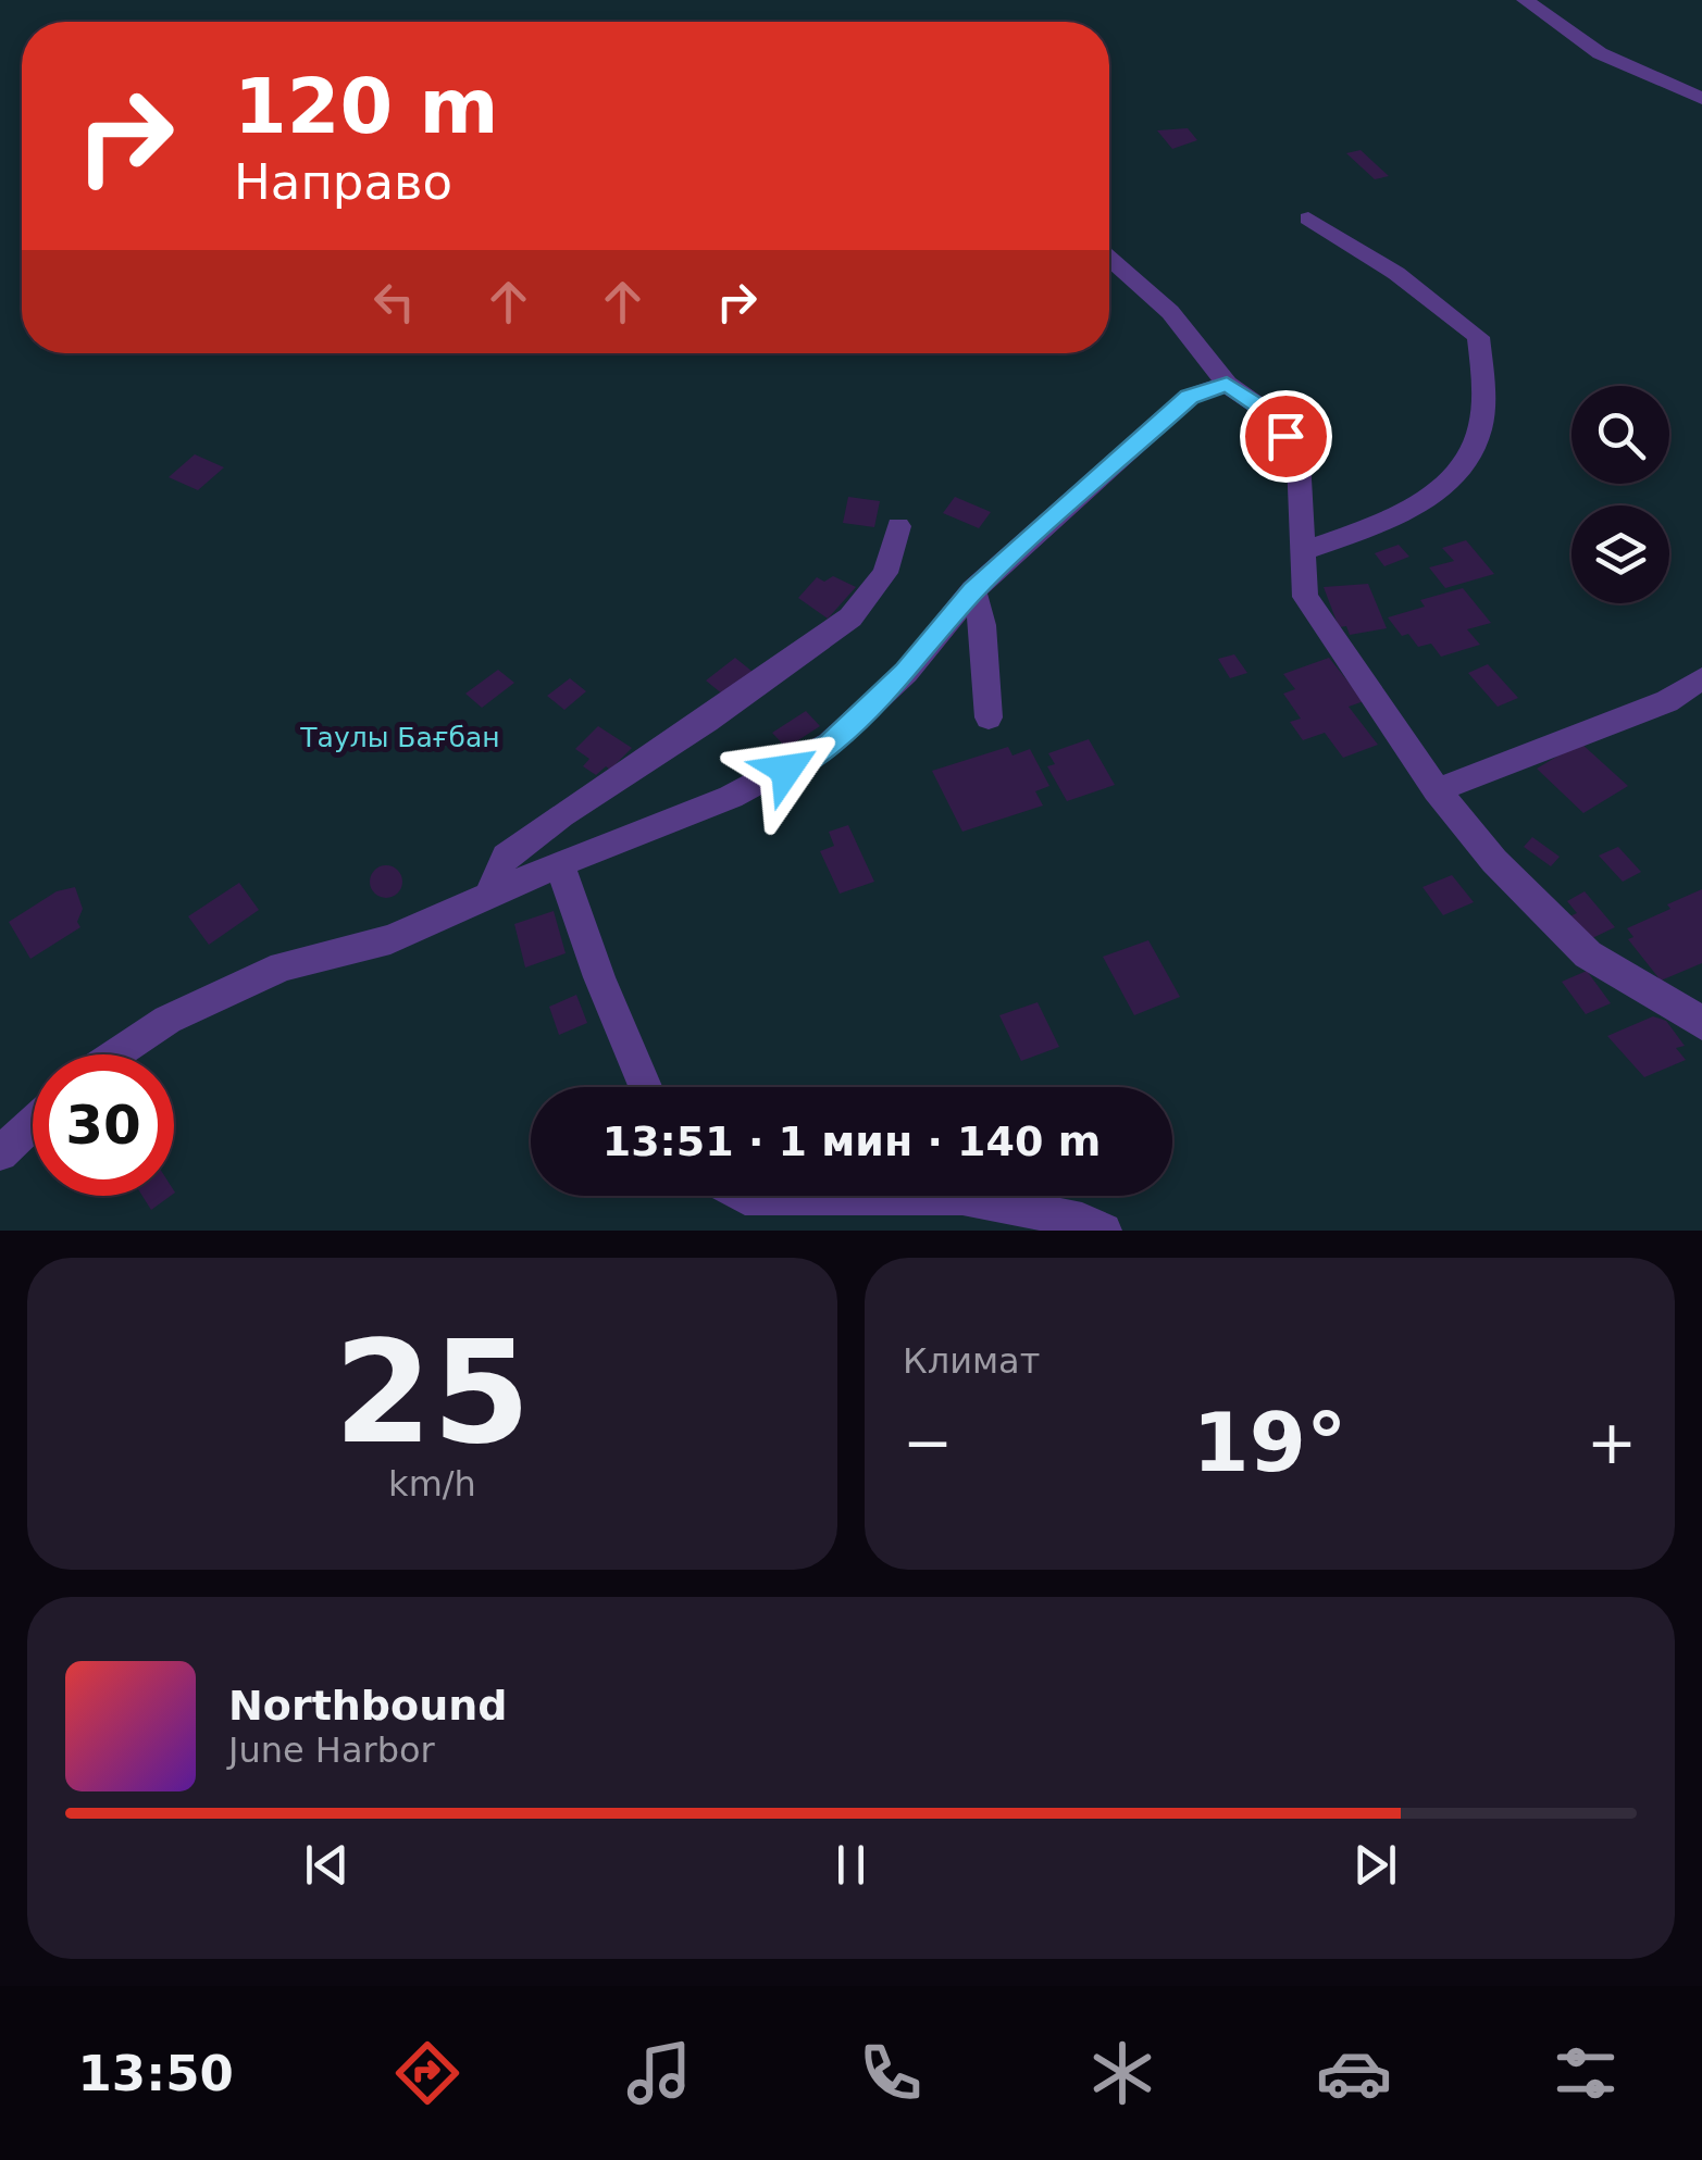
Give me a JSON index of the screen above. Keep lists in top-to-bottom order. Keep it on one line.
{"parks":["Таулы Бағбан"],"page":{"turn":["120 m","Направо"],"limit":"30","trip":"13:51 · 1 мин · 140 m","tile":[["25","km/h"],"Климат"],"heat":["−","19°","+"],"song":["Northbound","June Harbor"],"tabs":"13:50"}}
